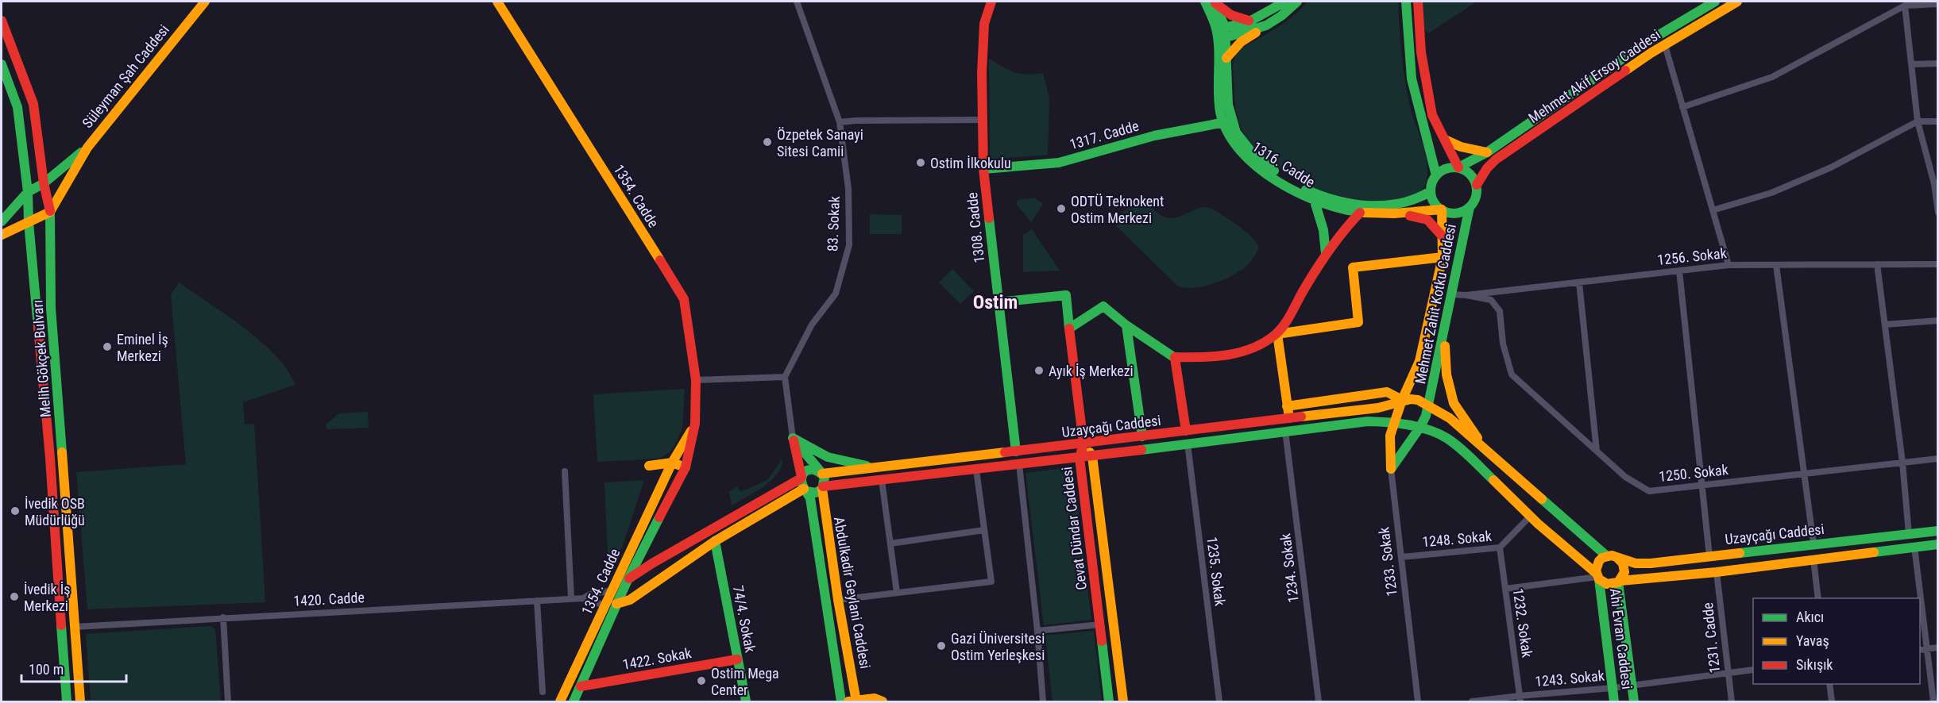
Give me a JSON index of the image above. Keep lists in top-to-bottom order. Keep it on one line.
{"streets":{"main road":["Süleyman Şah Caddesi","Mehmet Akif Ersoy Caddesi","1317. Cadde","1316. Cadde","1354. Cadde","1308. Cadde","Mehmet Zahit Kotku Caddesi","Melih Gökçek Bulvarı","Uzayçağı Caddesi","Cevat Dündar Caddesi","Abdulkadir Geylani Caddesi","74/4. Sokak","Ahi Evran Caddesi","1422. Sokak"],"street":["83. Sokak","1256. Sokak","1250. Sokak","1248. Sokak","1233. Sokak","1234. Sokak","1235. Sokak","1420. Cadde","1232. Sokak","1231. Cadde","1243. Sokak"]},"crossings":[["Mehmet Akif Ersoy Caddesi","1316. Cadde"],["Mehmet Akif Ersoy Caddesi","Mehmet Zahit Kotku Caddesi"],["1317. Cadde","1316. Cadde"],["1317. Cadde","1308. Cadde"],["1316. Cadde","Mehmet Zahit Kotku Caddesi"],["1354. Cadde","1420. Cadde"],["1354. Cadde","1422. Sokak"],["1308. Cadde","Uzayçağı Caddesi"],["1256. Sokak","Mehmet Zahit Kotku Caddesi"],["1256. Sokak","1250. Sokak"],["Mehmet Zahit Kotku Caddesi","Uzayçağı Caddesi"],["Mehmet Zahit Kotku Caddesi","1233. Sokak"],["Melih Gökçek Bulvarı","1420. Cadde"],["Uzayçağı Caddesi","Cevat Dündar Caddesi"],["Uzayçağı Caddesi","1234. Sokak"],["Uzayçağı Caddesi","1235. Sokak"],["Uzayçağı Caddesi","Abdulkadir Geylani Caddesi"],["Uzayçağı Caddesi","1231. Cadde"],["Uzayçağı Caddesi","Ahi Evran Caddesi"],["1248. Sokak","1233. Sokak"],["1248. Sokak","1232. Sokak"],["74/4. Sokak","1422. Sokak"],["1232. Sokak","1243. Sokak"],["1231. Cadde","1243. Sokak"],["Ahi Evran Caddesi","1243. Sokak"]],"districts":["Ostim"],"places":["Özpetek Sanayi Sitesi Camii","Ostim İlkokulu","ODTÜ Teknokent Ostim Merkezi","Eminel İş Merkezi","Ayık İş Merkezi","İvedik OSB Müdürlüğü","İvedik İş Merkezi","Gazi Üniversitesi Ostim Yerleşkesi","Ostim Mega Center"],"legend":["Akıcı","Yavaş","Sıkışık"],"scale_bar":"100 m"}
